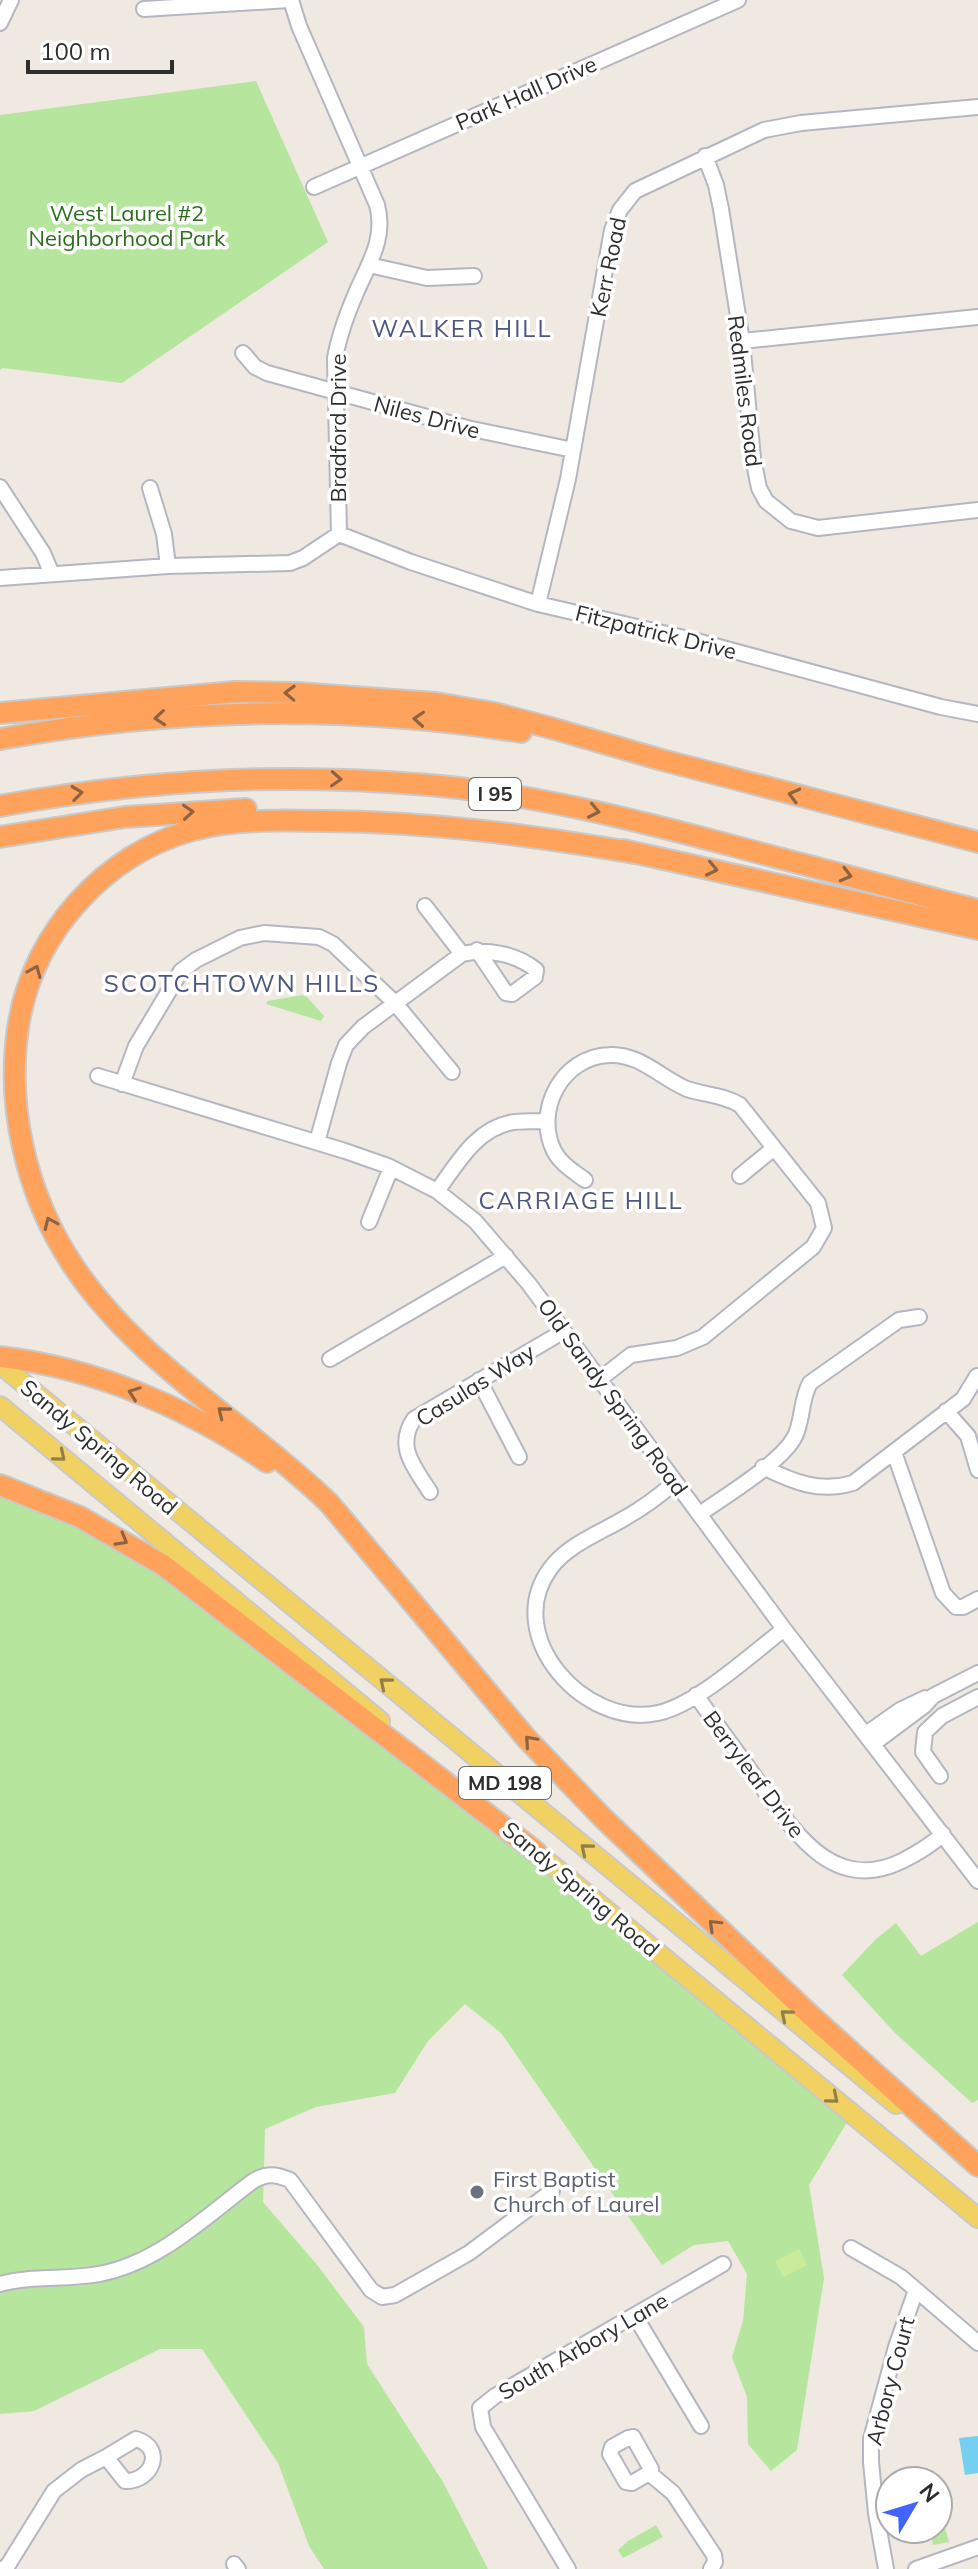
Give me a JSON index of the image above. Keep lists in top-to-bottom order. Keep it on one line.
{"streets":{"highway":["I 95"],"main road":["Sandy Spring Road","MD 198"],"street":["Park Hall Drive","Kerr Road","Redmiles Road","Niles Drive","Bradford Drive","Fitzpatrick Drive","Casulas Way","Old Sandy Spring Road","Berryleaf Drive","South Arbory Lane","Arbory Court"]},"crossings":[["Park Hall Drive","Bradford Drive"],["Kerr Road","Redmiles Road"],["Kerr Road","Niles Drive"],["Kerr Road","Fitzpatrick Drive"],["Niles Drive","Bradford Drive"],["Bradford Drive","Fitzpatrick Drive"],["Casulas Way","Old Sandy Spring Road"],["Old Sandy Spring Road","Berryleaf Drive"]],"districts":["WALKER HILL","SCOTCHTOWN HILLS","CARRIAGE HILL"],"parks":["West Laurel #2 Neighborhood Park"],"places":["First Baptist Church of Laurel"],"scale_bar":"100 m","north":"top right"}
